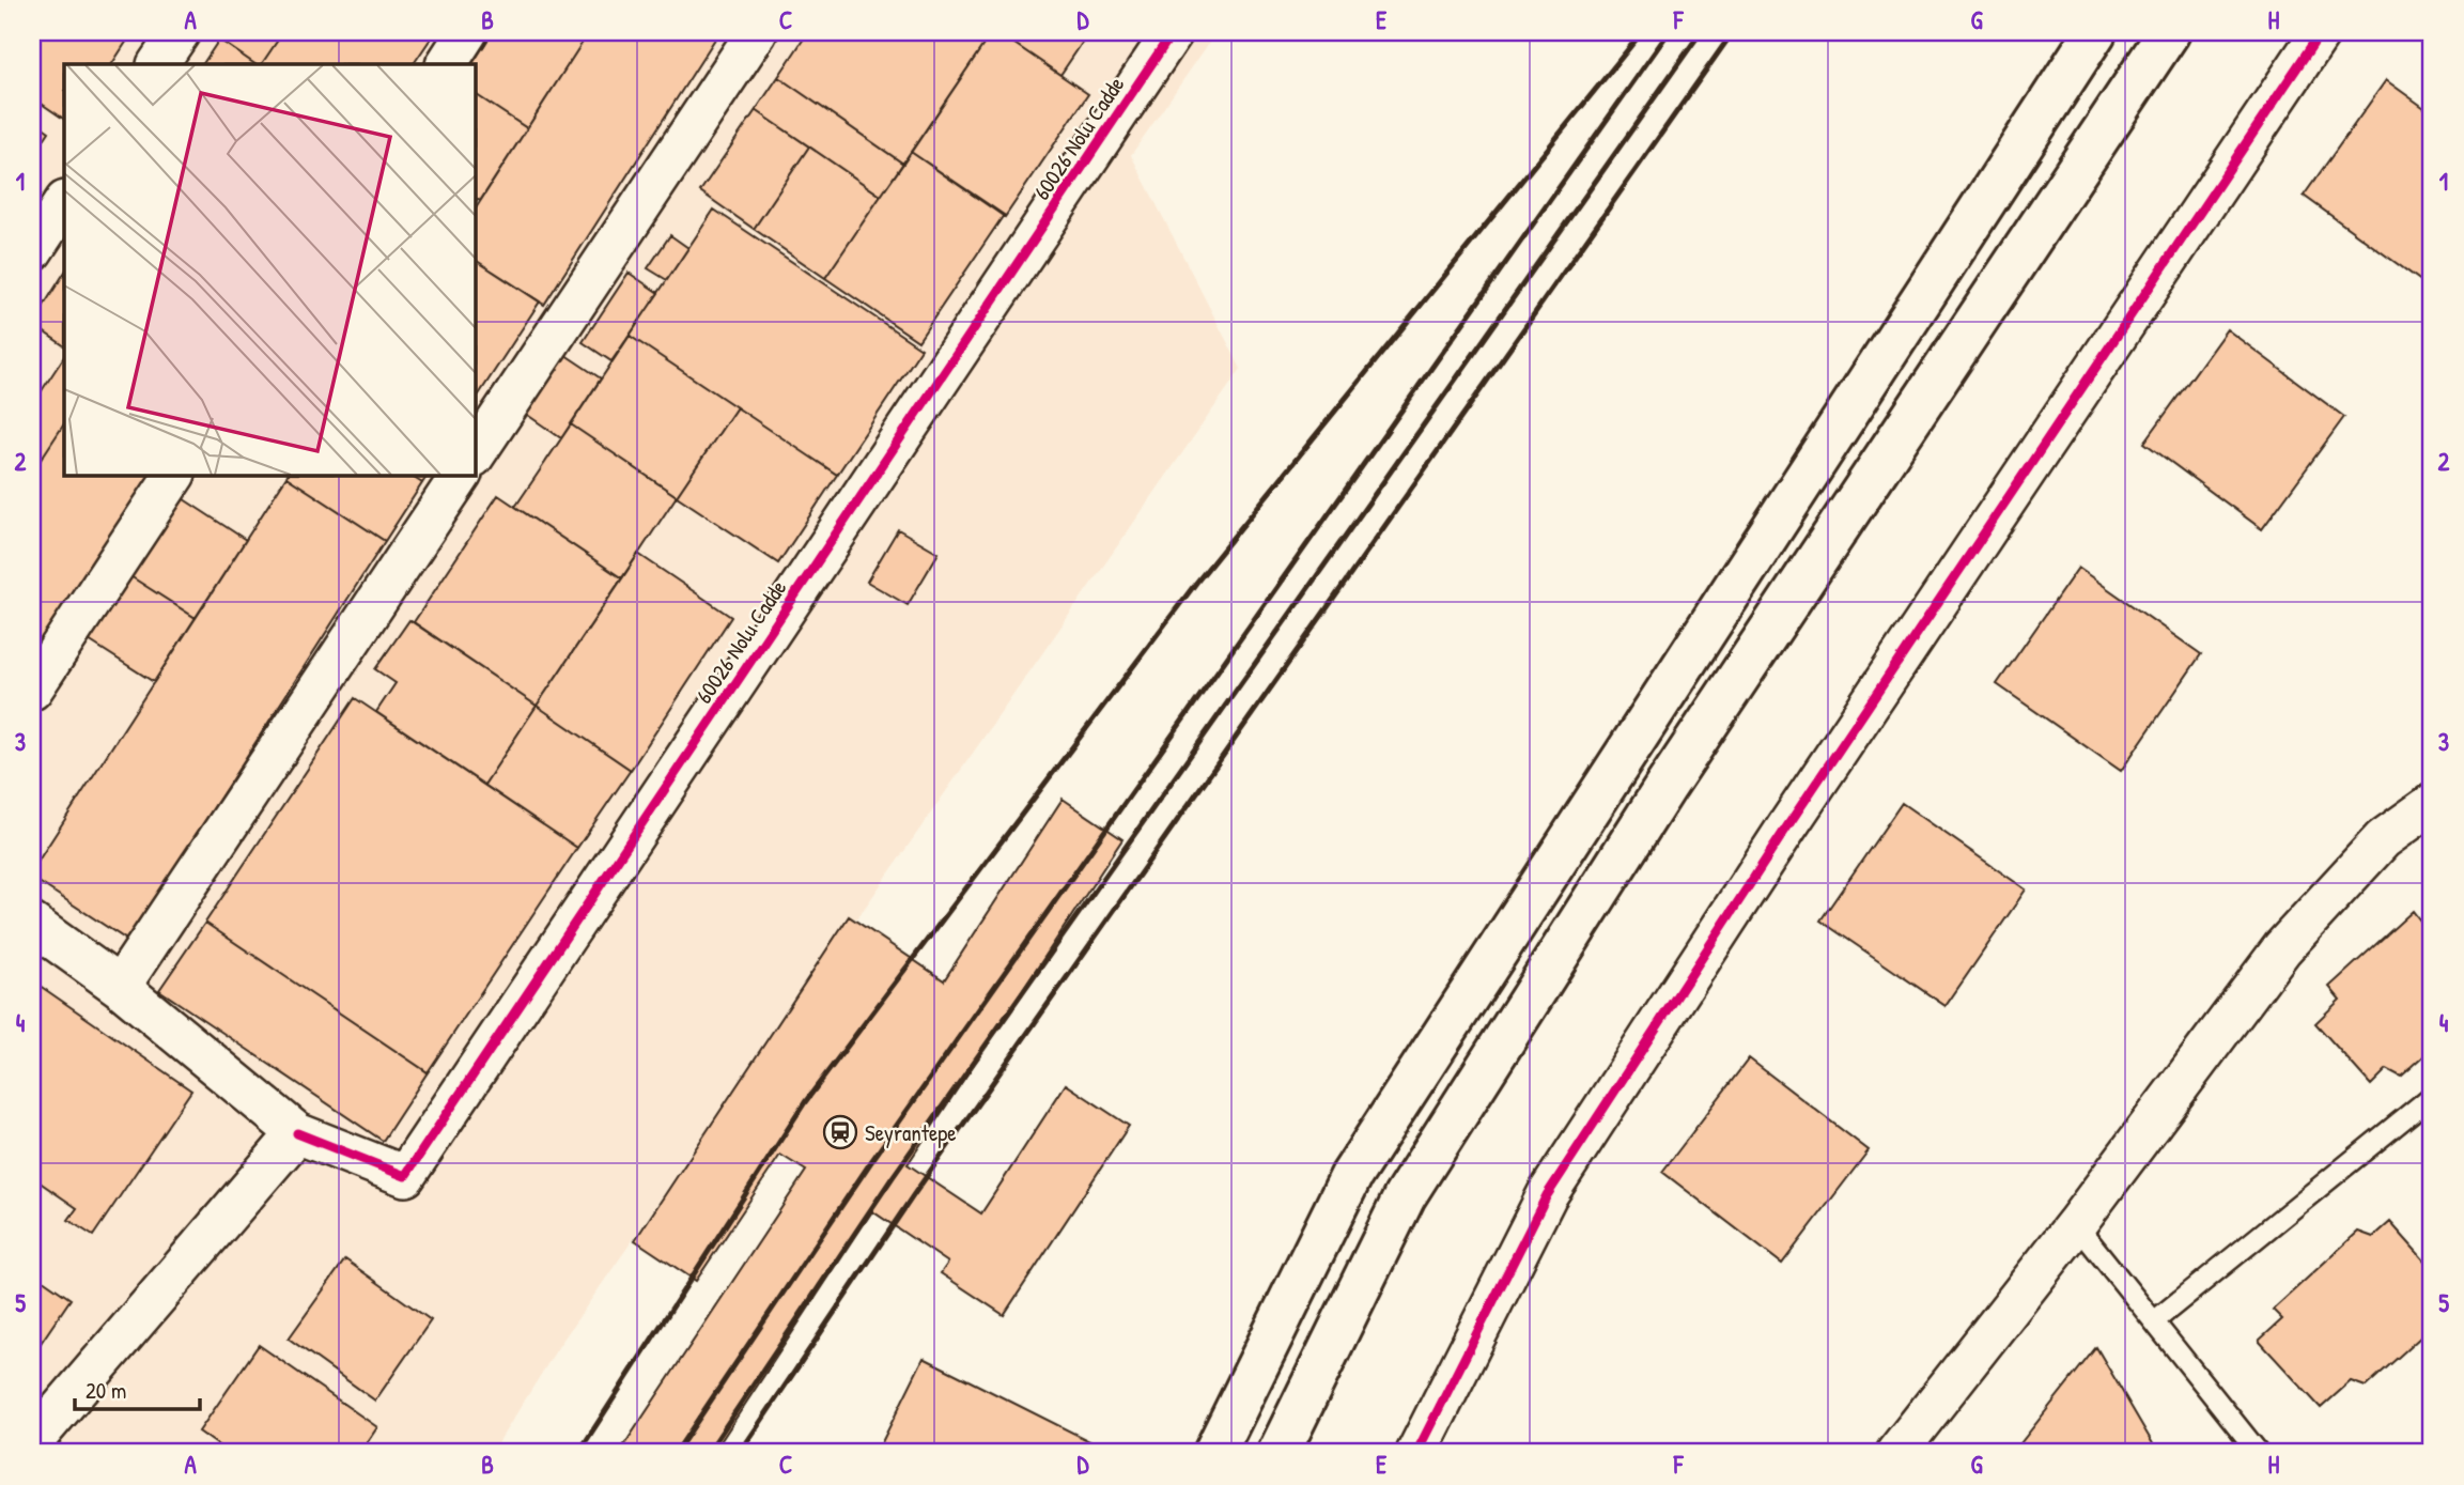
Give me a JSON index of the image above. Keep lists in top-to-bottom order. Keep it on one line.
{"streets":{"street":["60026 Nolu Cadde"]},"places":{"station":["Seyrantepe"]},"scale_bar":"20 m","grid":{"columns":["A","B","C","D","E","F","G","H"],"rows":["1","2","3","4","5"]}}
